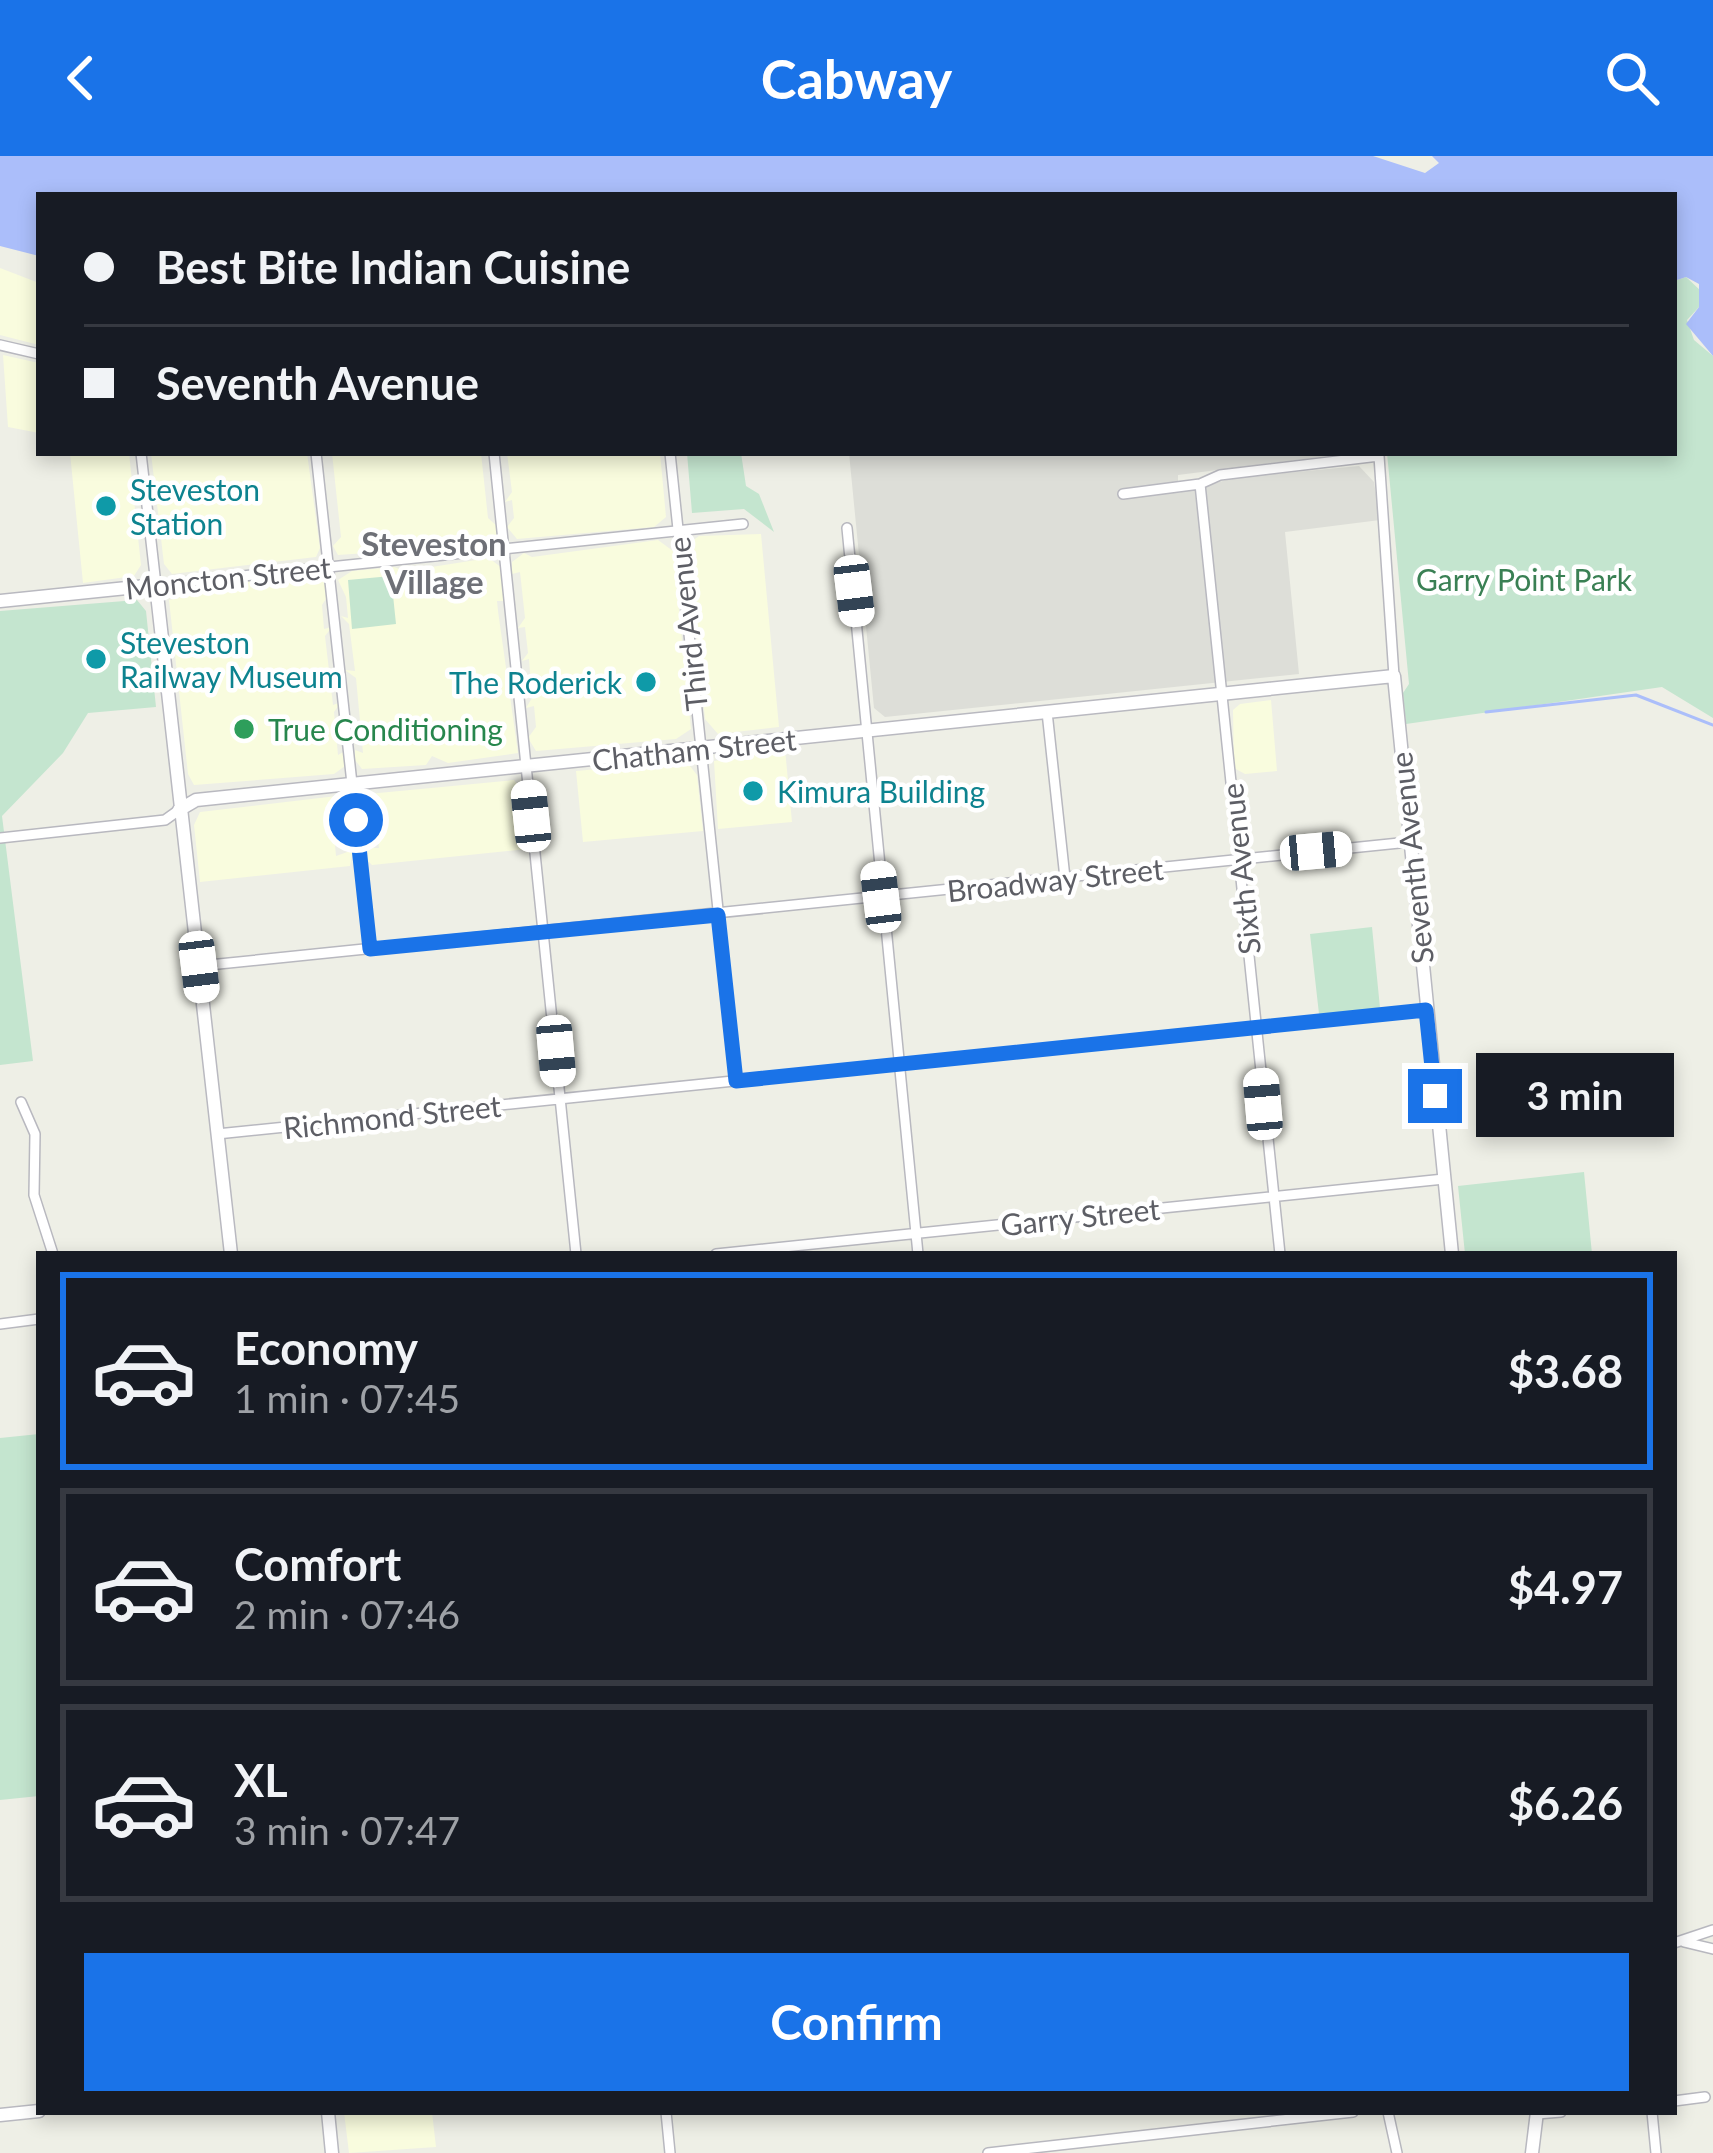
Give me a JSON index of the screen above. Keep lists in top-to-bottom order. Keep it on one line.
{"streets":{"street":["Moncton Street","Third Avenue","Chatham Street","Seventh Avenue","Sixth Avenue","Broadway Street","Richmond Street","Garry Street"]},"crossings":[["Moncton Street","Third Avenue"],["Third Avenue","Chatham Street"],["Third Avenue","Broadway Street"],["Third Avenue","Richmond Street"],["Chatham Street","Seventh Avenue"],["Chatham Street","Sixth Avenue"],["Seventh Avenue","Sixth Avenue"],["Seventh Avenue","Broadway Street"],["Seventh Avenue","Richmond Street"],["Seventh Avenue","Garry Street"],["Sixth Avenue","Broadway Street"],["Sixth Avenue","Richmond Street"],["Sixth Avenue","Garry Street"]],"districts":["Steveston Village"],"parks":["Garry Point Park"],"places":["Steveston Station","Steveston Railway Museum","The Roderick","True Conditioning","Kimura Building"],"page":{"header":"Cabway","banner":["Best Bite Indian Cuisine","Seventh Avenue"],"bubble":"3 min","list":[{"name":"Economy","note":"1 min · 07:45","value":"$3.68"},{"name":"Comfort","note":"2 min · 07:46","value":"$4.97"},{"name":"XL","note":"3 min · 07:47","value":"$6.26"}],"buttons":"Confirm"}}
